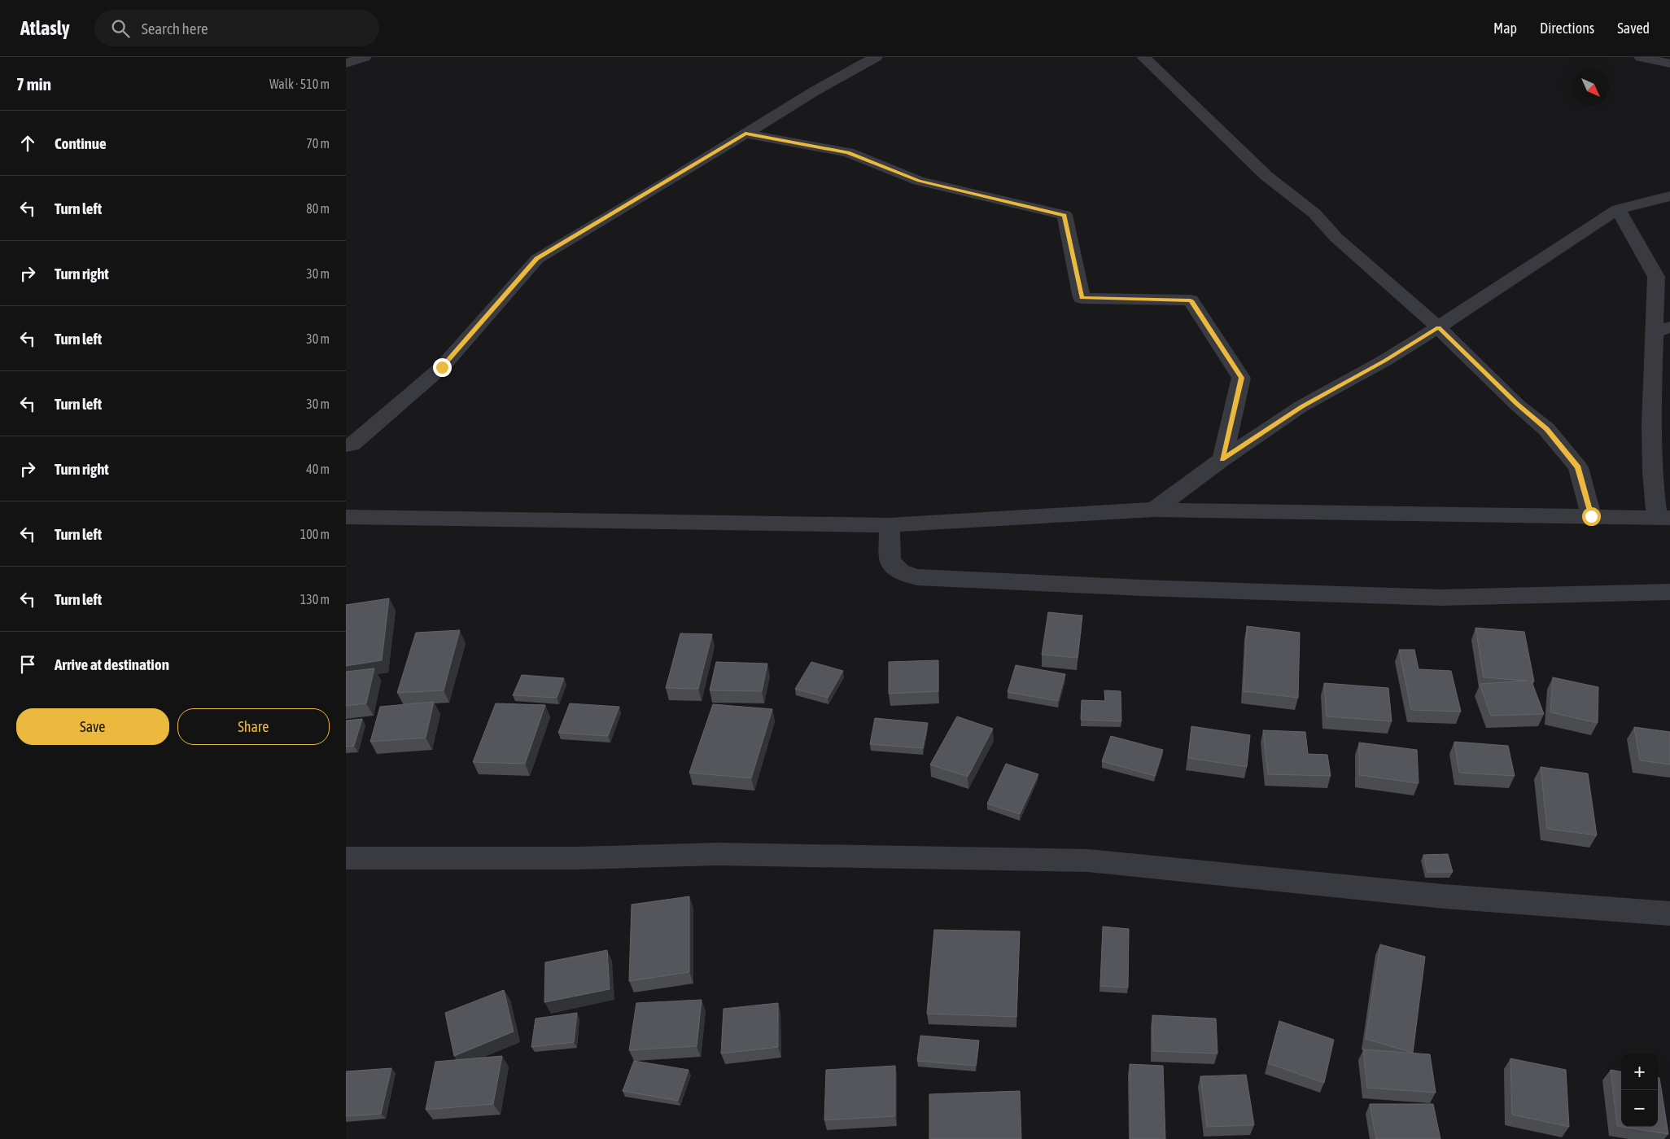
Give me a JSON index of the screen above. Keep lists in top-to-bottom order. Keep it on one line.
{"north":"bottom right","page":{"header":"Atlasly","search":"Search here","nav":["Map","Directions","Saved"],"heading":["7 min","Walk · 510 m"],"list":[["Continue","70 m"],["Turn left","80 m"],["Turn right","30 m"],["Turn left","30 m"],["Turn left","30 m"],["Turn right","40 m"],["Turn left","100 m"],["Turn left","130 m"],"Arrive at destination"],"buttons":["Save","Share"],"map_buttons":["+","−"]}}
